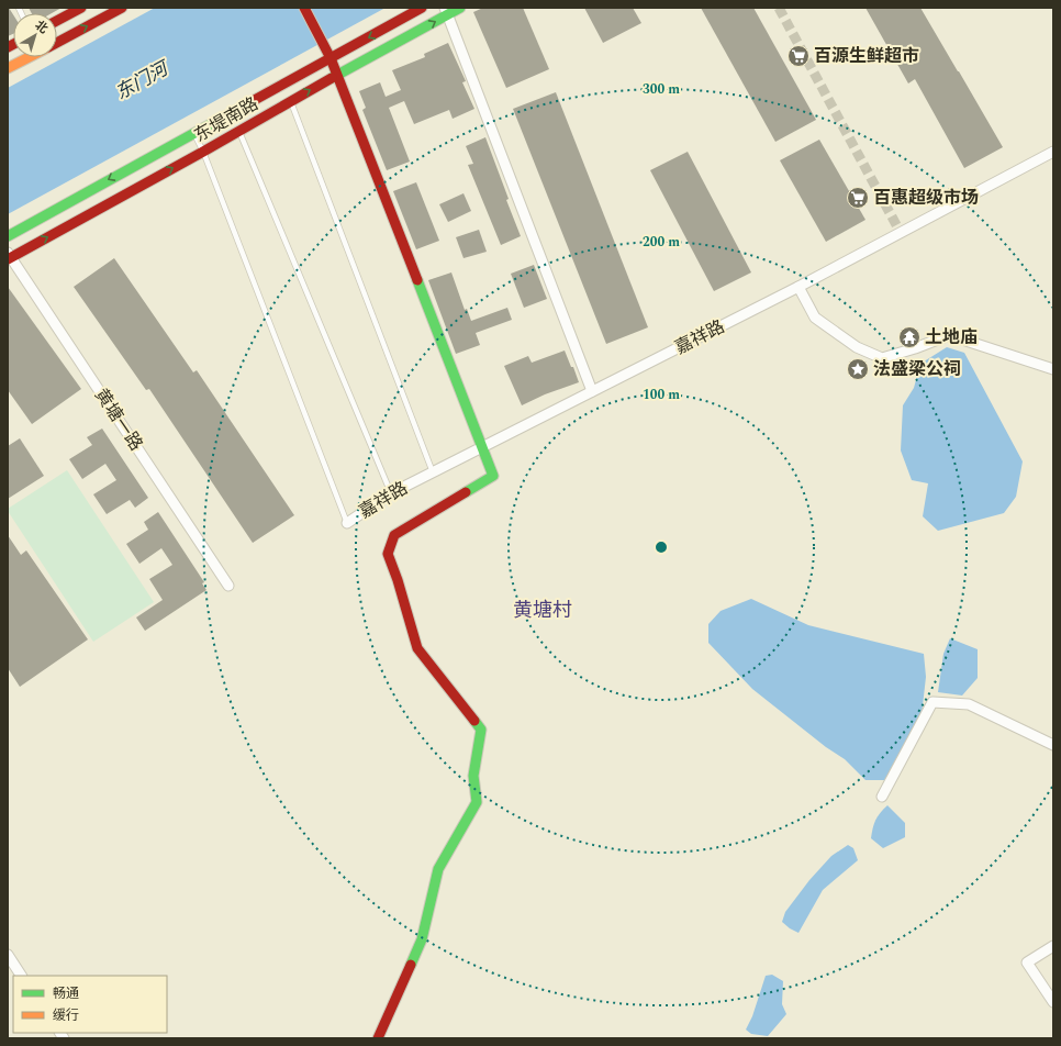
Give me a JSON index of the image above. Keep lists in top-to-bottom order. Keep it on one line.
{"streets":{"main road":["东堤南路"],"street":["嘉祥路","黄塘一路"]},"crossings":[["东堤南路","黄塘一路"]],"districts":["黄塘村"],"water":["东门河"],"places":{"supermarket":["百源生鲜超市","百惠超级市场"],"temple":["土地庙"],"place":["法盛梁公祠"]},"legend":["畅通","缓行"],"north":"top right","rings":["300 m","200 m","100 m"]}
